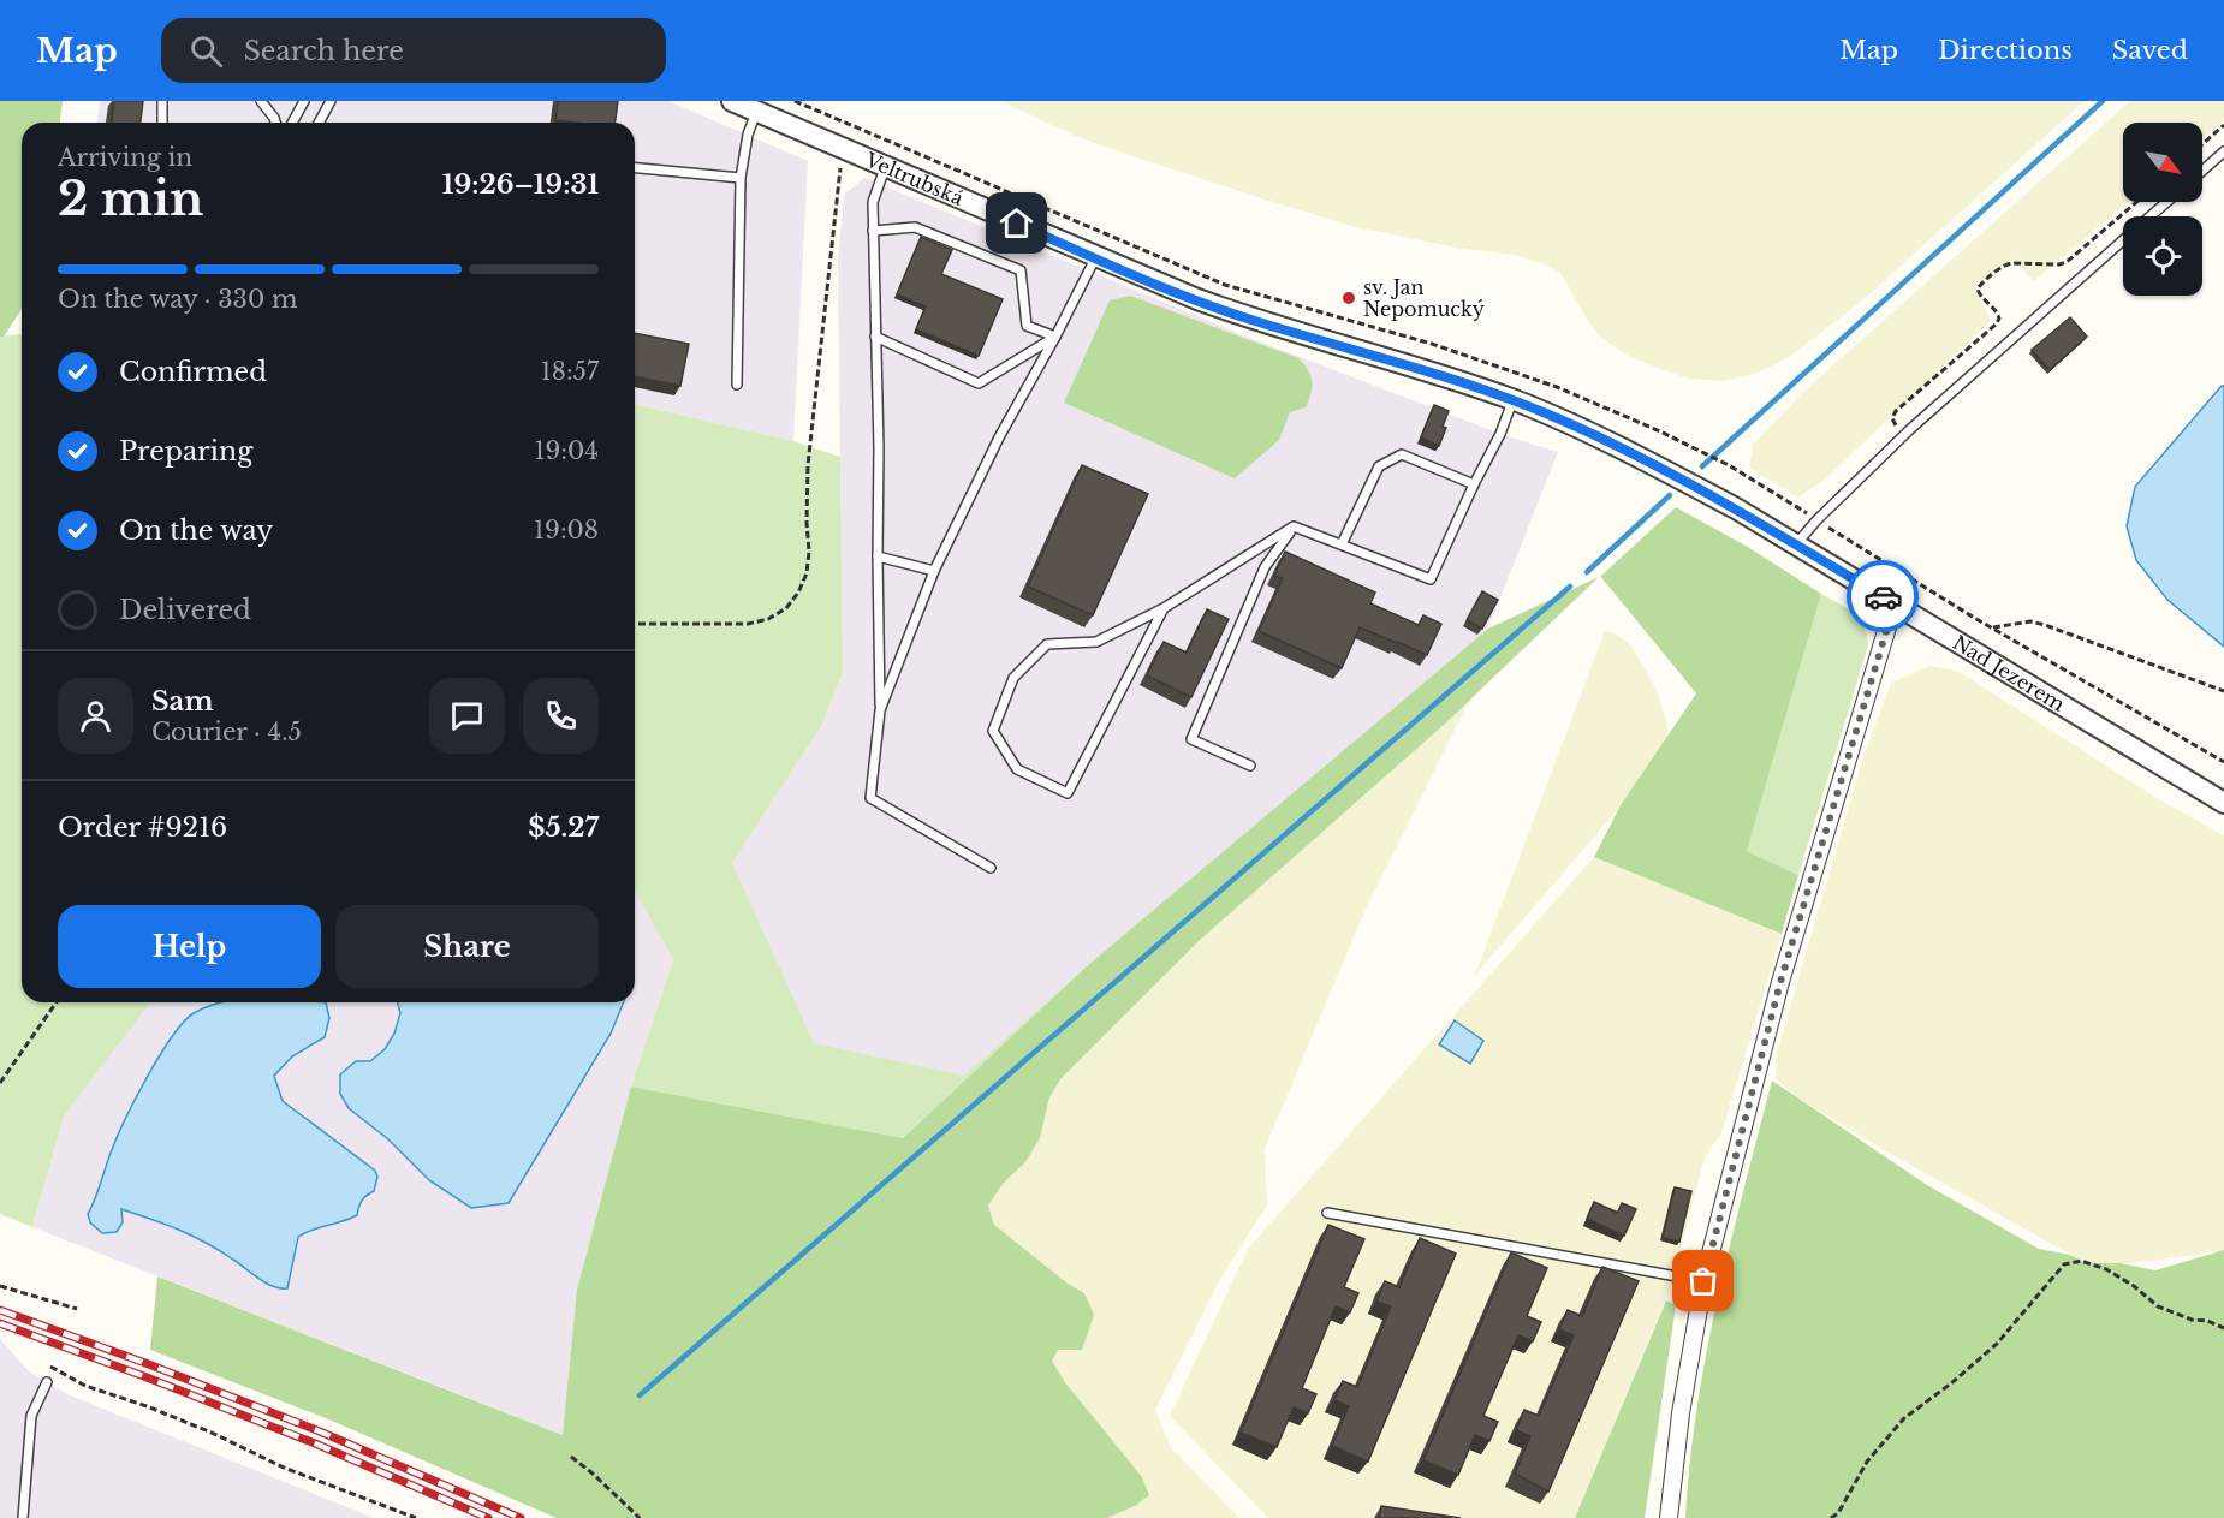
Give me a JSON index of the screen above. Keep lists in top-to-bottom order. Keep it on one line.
{"streets":{"street":["Veltrubská","Nad Jezerem"]},"crossings":[["Veltrubská","Nad Jezerem"]],"places":["sv. Jan Nepomucký"],"north":"bottom right","page":{"header":"Map","search":"Search here","nav":["Map","Directions","Saved"],"heading":["2 min","Arriving in","19:26–19:31"],"panel":["Sam","Courier · 4.5","Order #9216","$5.27"],"bar":"On the way · 330 m","list":[["Confirmed","18:57"],["Preparing","19:04"],["On the way","19:08"],"Delivered"],"buttons":["Help","Share"]}}
